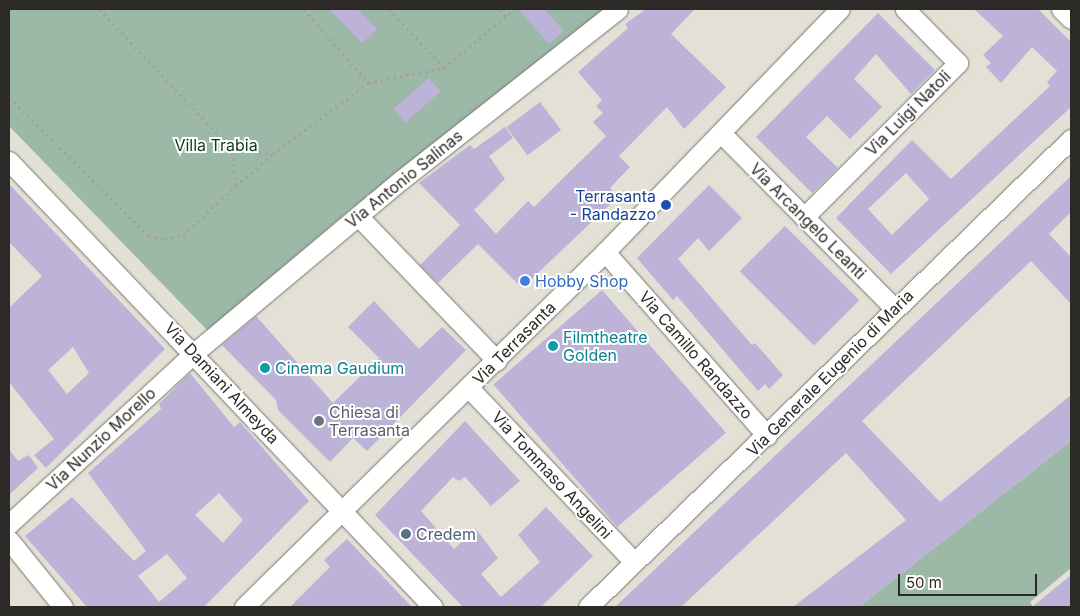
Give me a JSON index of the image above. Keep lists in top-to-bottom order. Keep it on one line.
{"streets":{"street":["Via Luigi Natoli","Via Antonio Salinas","Via Arcangelo Leanti","Via Terrasanta","Via Camillo Randazzo","Via Generale Eugenio di Maria","Via Damiani Almeyda","Via Nunzio Morello","Via Tommaso Angelini"]},"crossings":[["Via Luigi Natoli","Via Arcangelo Leanti"],["Via Antonio Salinas","Via Damiani Almeyda"],["Via Antonio Salinas","Via Nunzio Morello"],["Via Arcangelo Leanti","Via Terrasanta"],["Via Arcangelo Leanti","Via Generale Eugenio di Maria"],["Via Terrasanta","Via Camillo Randazzo"],["Via Terrasanta","Via Damiani Almeyda"],["Via Terrasanta","Via Tommaso Angelini"],["Via Camillo Randazzo","Via Generale Eugenio di Maria"],["Via Generale Eugenio di Maria","Via Tommaso Angelini"],["Via Damiani Almeyda","Via Nunzio Morello"]],"parks":["Villa Trabia"],"places":["Terrasanta - Randazzo","Hobby Shop","Filmtheatre Golden","Cinema Gaudium","Chiesa di Terrasanta","Credem"],"scale_bar":"50 m"}
